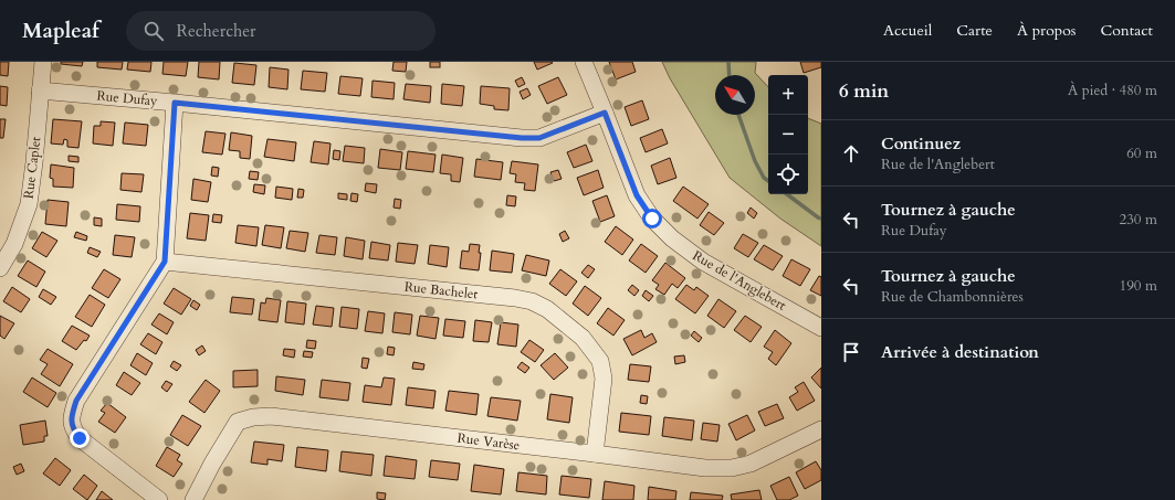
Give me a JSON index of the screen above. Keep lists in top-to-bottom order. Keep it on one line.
{"streets":{"street":["Rue Dufay","Rue Caplet","Rue de l'Anglebert","Rue Bachelet","Rue Varèse"]},"crossings":[["Rue Dufay","Rue Caplet"],["Rue Dufay","Rue de l'Anglebert"],["Rue Bachelet","Rue Varèse"]],"north":"top left","page":{"header":"Mapleaf","search":"Rechercher","nav":["Accueil","Carte","À propos","Contact"],"heading":["6 min","À pied · 480 m"],"map_buttons":["+","−"],"list":[["Continuez","Rue de l'Anglebert","60 m"],["Tournez à gauche","Rue Dufay","230 m"],["Tournez à gauche","Rue de Chambonnières","190 m"],"Arrivée à destination"]}}
